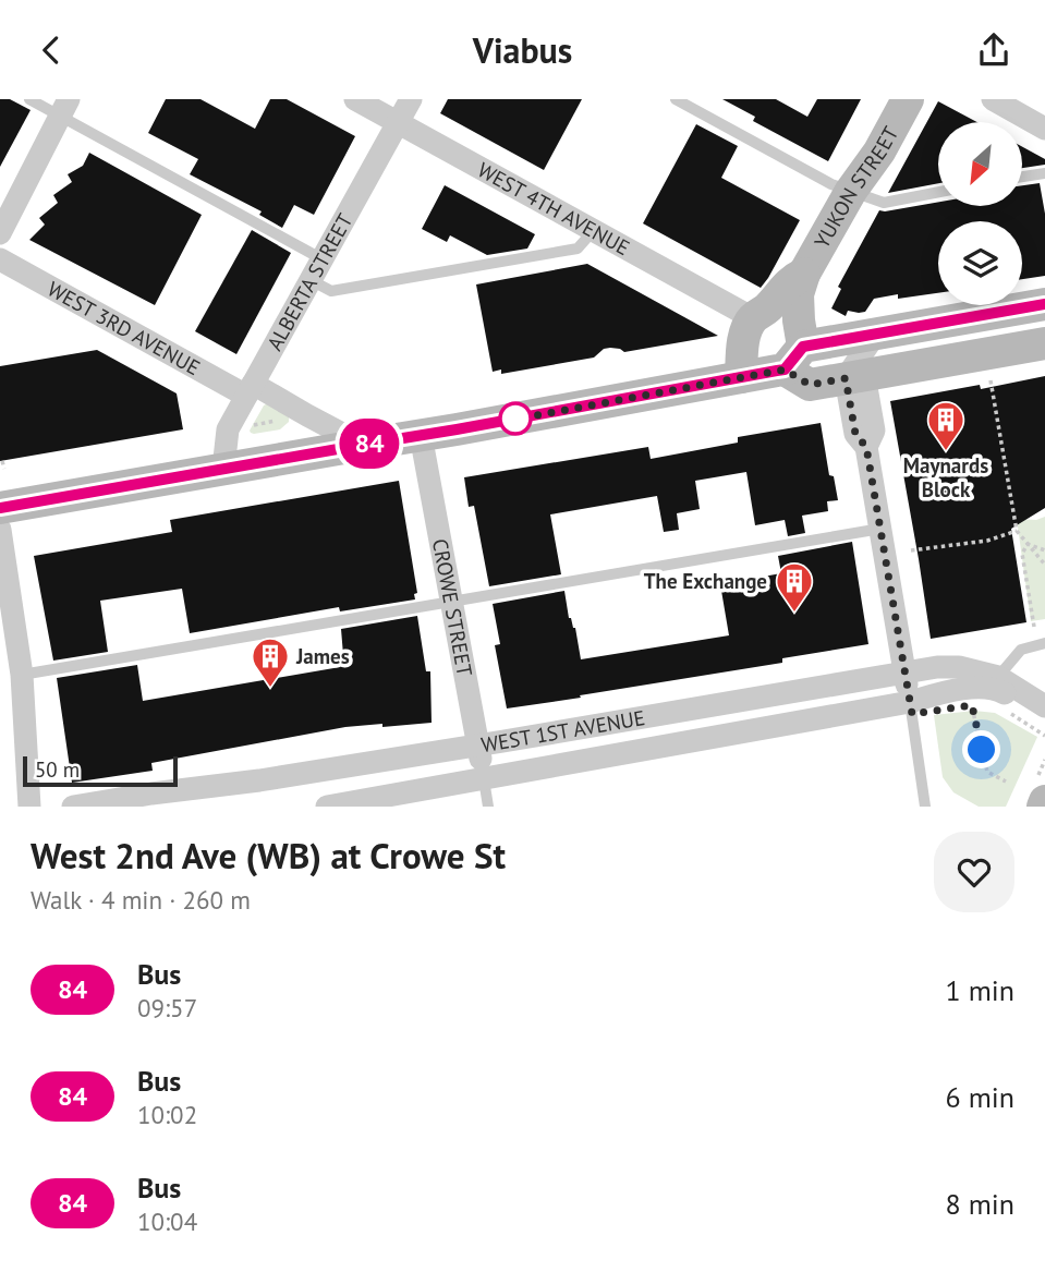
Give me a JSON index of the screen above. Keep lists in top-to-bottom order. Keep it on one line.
{"streets":{"main road":["YUKON STREET"],"street":["WEST 4TH AVENUE","ALBERTA STREET","WEST 3RD AVENUE","CROWE STREET","WEST 1ST AVENUE"]},"crossings":[["YUKON STREET","WEST 4TH AVENUE"],["WEST 4TH AVENUE","ALBERTA STREET"],["ALBERTA STREET","WEST 3RD AVENUE"],["CROWE STREET","WEST 1ST AVENUE"]],"places":{"building":["Maynards Block","The Exchange","James"]},"lines":["bus line 84"],"scale_bar":"50 m","north":"bottom left","page":{"header":"Viabus","on_map":"84","scale":"50 m","heading":["West 2nd Ave (WB) at Crowe St","Walk · 4 min · 260 m"],"list":[{"mark":"84","name":"Bus","note":"09:57","value":"1 min"},{"mark":"84","name":"Bus","note":"10:02","value":"6 min"},{"mark":"84","name":"Bus","note":"10:04","value":"8 min"}]}}
